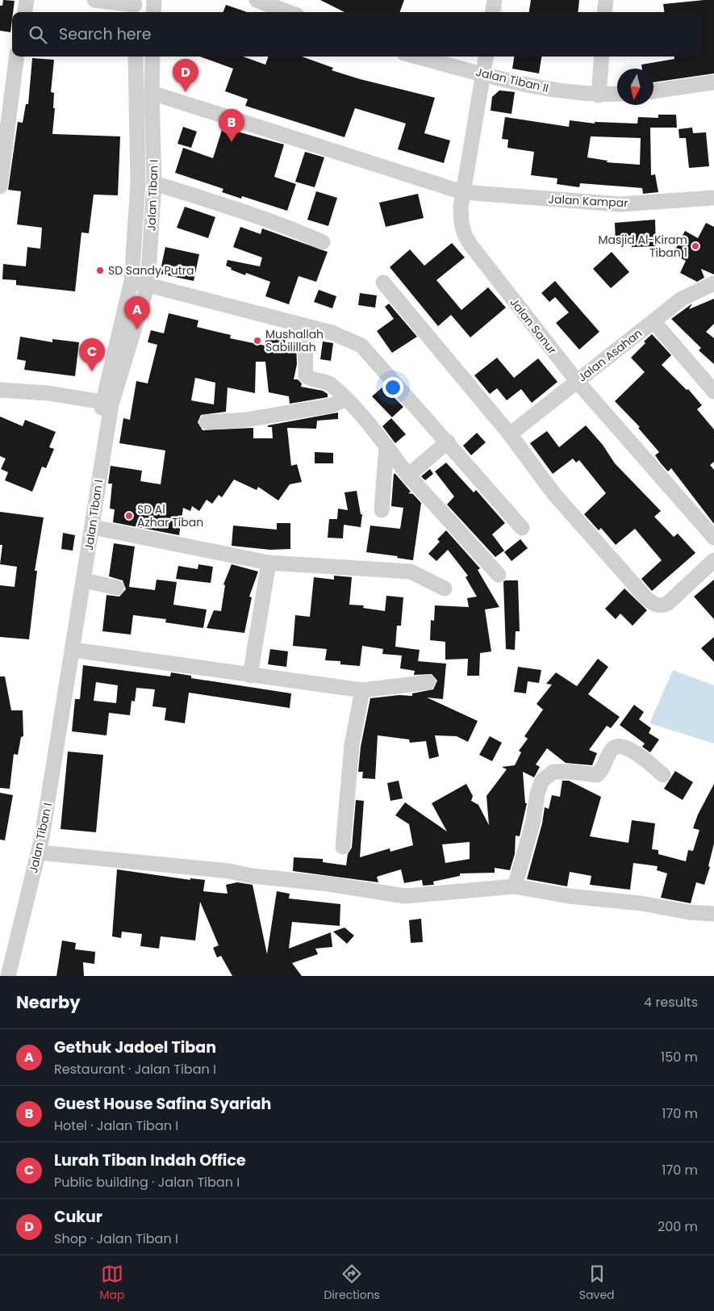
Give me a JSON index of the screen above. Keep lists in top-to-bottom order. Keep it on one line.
{"streets":{"street":["Jalan Tiban II","Jalan Tiban I","Jalan Kampar","Jalan Sanur","Jalan Asahan"]},"crossings":[["Jalan Tiban II","Jalan Sanur"],["Jalan Tiban I","Jalan Kampar"],["Jalan Kampar","Jalan Sanur"],["Jalan Sanur","Jalan Asahan"]],"places":["Masjid Al-Kiram Tiban 1","SD Sandy Putra","Mushallah Sabilillah","SD Al Azhar Tiban"],"north":"bottom","page":{"search":"Search here","pins":["D","B","A","C"],"heading":["Nearby","4 results"],"list":[{"mark":"A","name":"Gethuk Jadoel Tiban","note":"Restaurant · Jalan Tiban I","value":"150 m"},{"mark":"B","name":"Guest House Safina Syariah","note":"Hotel · Jalan Tiban I","value":"170 m"},{"mark":"C","name":"Lurah Tiban Indah Office","note":"Public building · Jalan Tiban I","value":"170 m"},{"mark":"D","name":"Cukur","note":"Shop · Jalan Tiban I","value":"200 m"}],"nav":["Map","Directions","Saved"]}}
